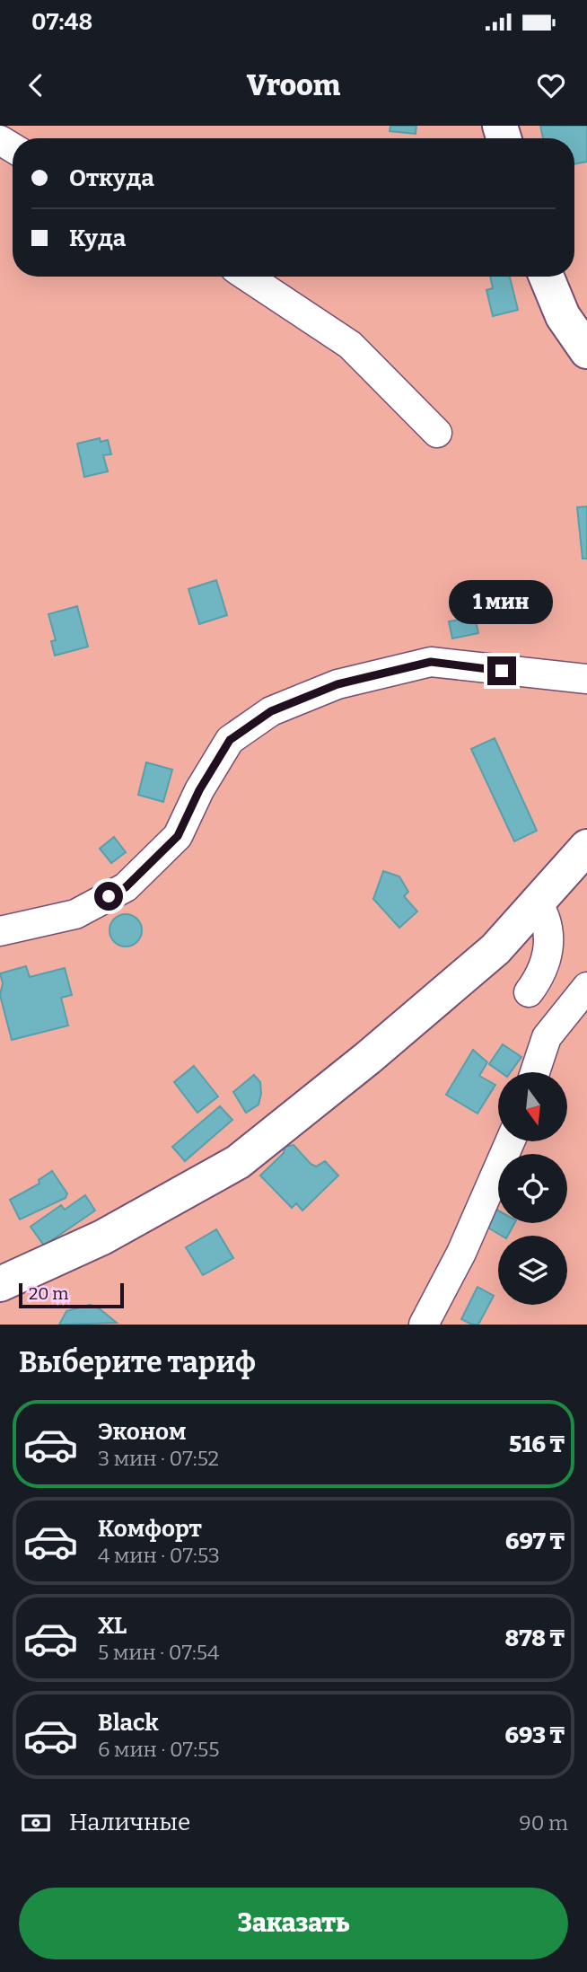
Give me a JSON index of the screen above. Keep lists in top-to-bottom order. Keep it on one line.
{"scale_bar":"20 m","north":"bottom","page":{"status":"07:48","header":"Vroom","banner":["Откуда","Куда"],"bubble":"1 мин","scale":"20 m","heading":"Выберите тариф","list":[{"name":"Эконом","note":"3 мин · 07:52","value":"516 ₸"},{"name":"Комфорт","note":"4 мин · 07:53","value":"697 ₸"},{"name":"XL","note":"5 мин · 07:54","value":"878 ₸"},{"name":"Black","note":"6 мин · 07:55","value":"693 ₸"}],"pay":["Наличные","90 m"],"buttons":"Заказать"}}
